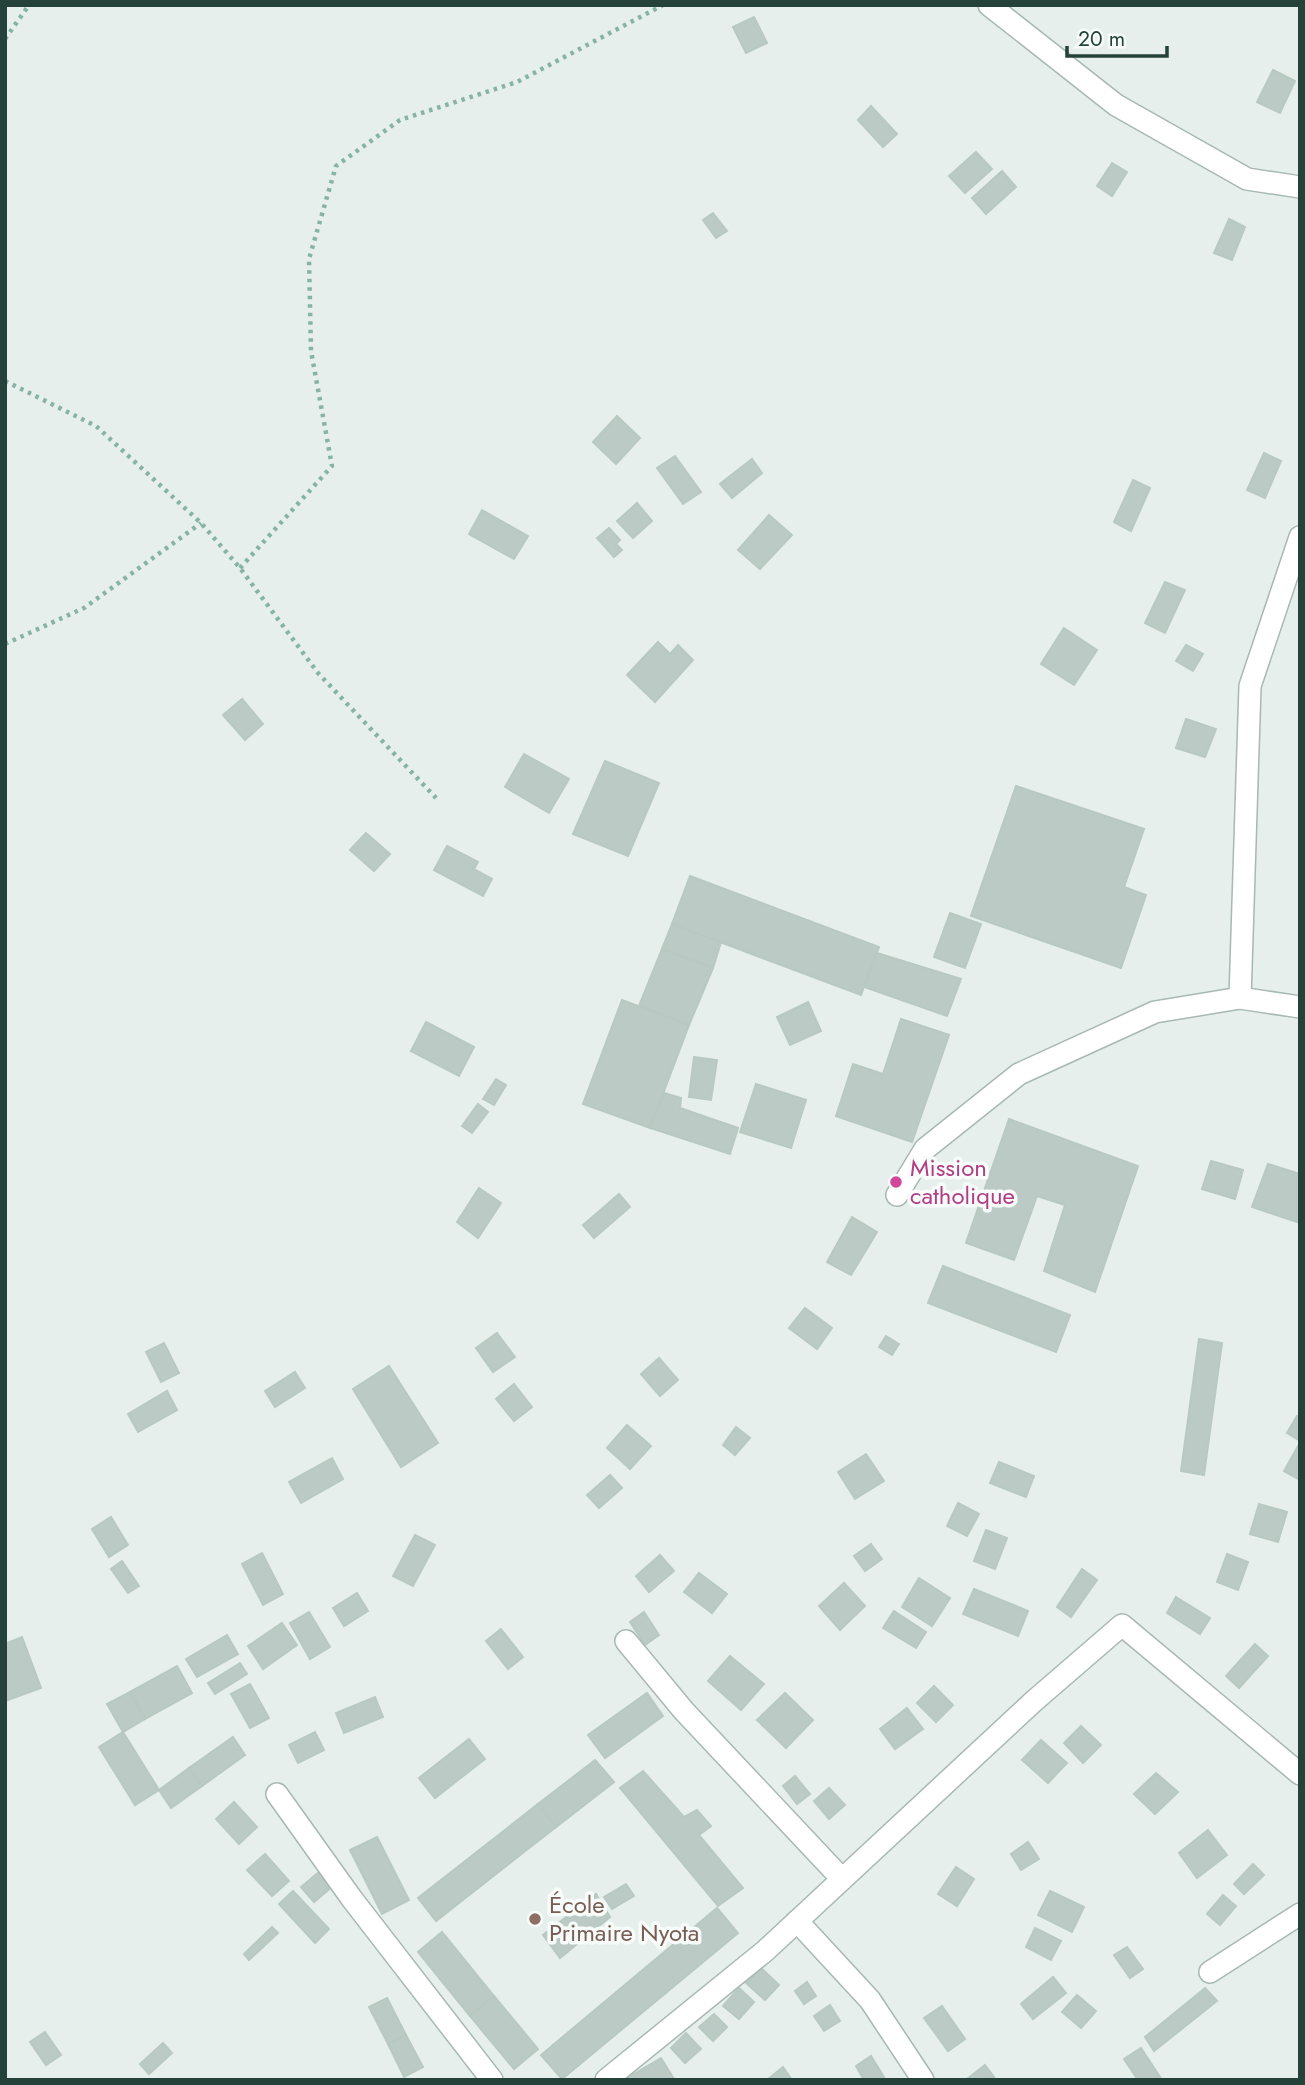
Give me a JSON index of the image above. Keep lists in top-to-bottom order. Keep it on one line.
{"places":["Mission catholique","École Primaire Nyota"],"scale_bar":"20 m"}
